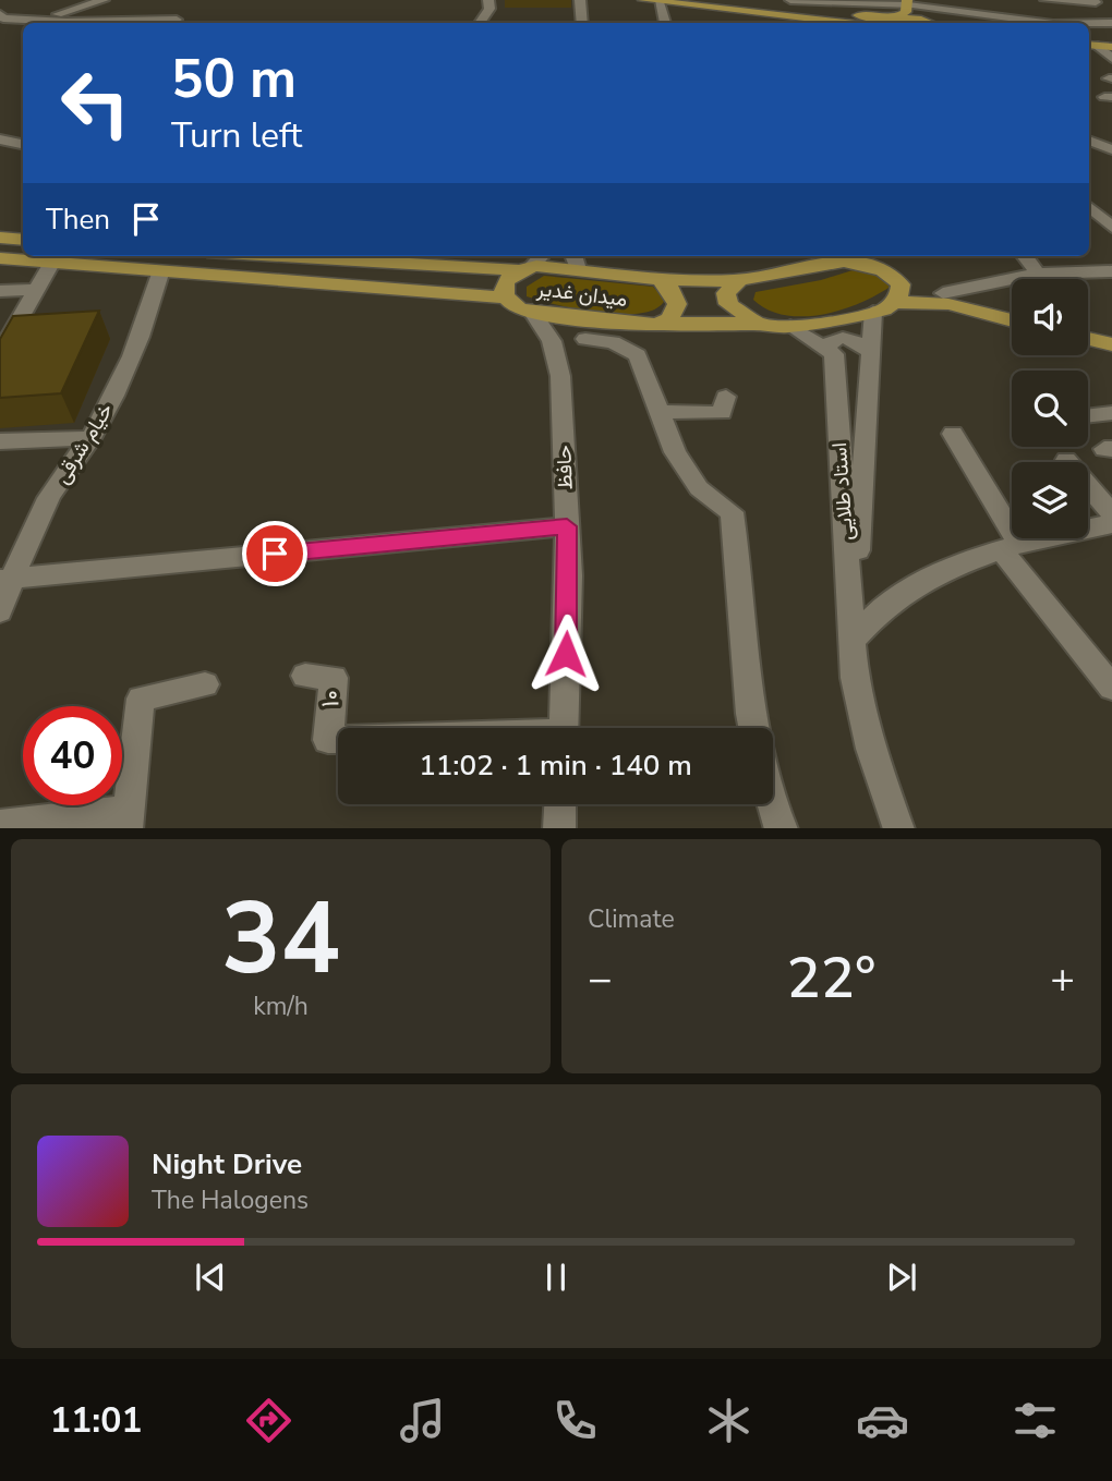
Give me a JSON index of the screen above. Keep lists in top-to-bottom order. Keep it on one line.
{"streets":{"main road":["میدان غدیر"],"street":["خیام شرقی","حافظ","استاد طلایی","۱۰"]},"crossings":[["میدان غدیر","حافظ"],["میدان غدیر","استاد طلایی"]],"page":{"turn":["50 m","Turn left"],"then":"Then","limit":"40","trip":"11:02 · 1 min · 140 m","tile":[["34","km/h"],"Climate"],"heat":["−","22°","+"],"song":["Night Drive","The Halogens"],"tabs":"11:01"}}
